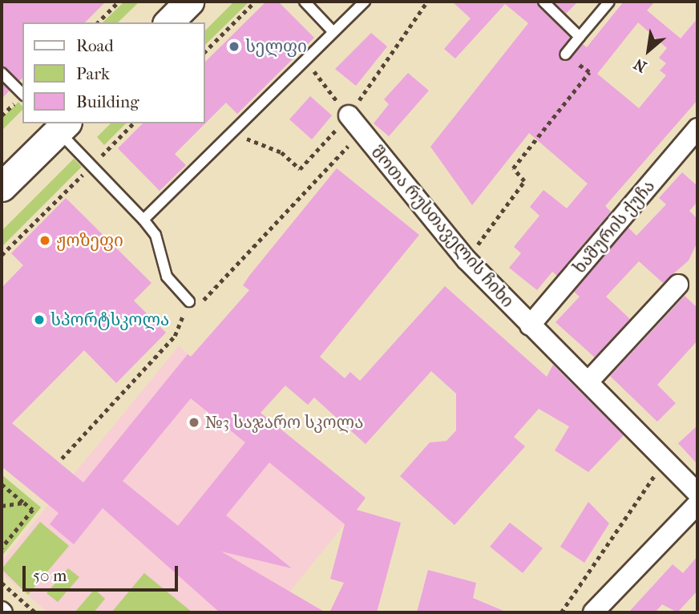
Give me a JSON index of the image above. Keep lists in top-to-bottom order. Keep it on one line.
{"streets":{"street":["შოთა რუსთაველის ჩიხი","ხაშურის ქუჩა"]},"crossings":[["შოთა რუსთაველის ჩიხი","ხაშურის ქუჩა"]],"places":["სელფი","ჟოზეფი","სპორტსკოლა","№3 საჯარო სკოლა"],"legend":["Road","Park","Building"],"scale_bar":"50 m","north":"bottom left"}
